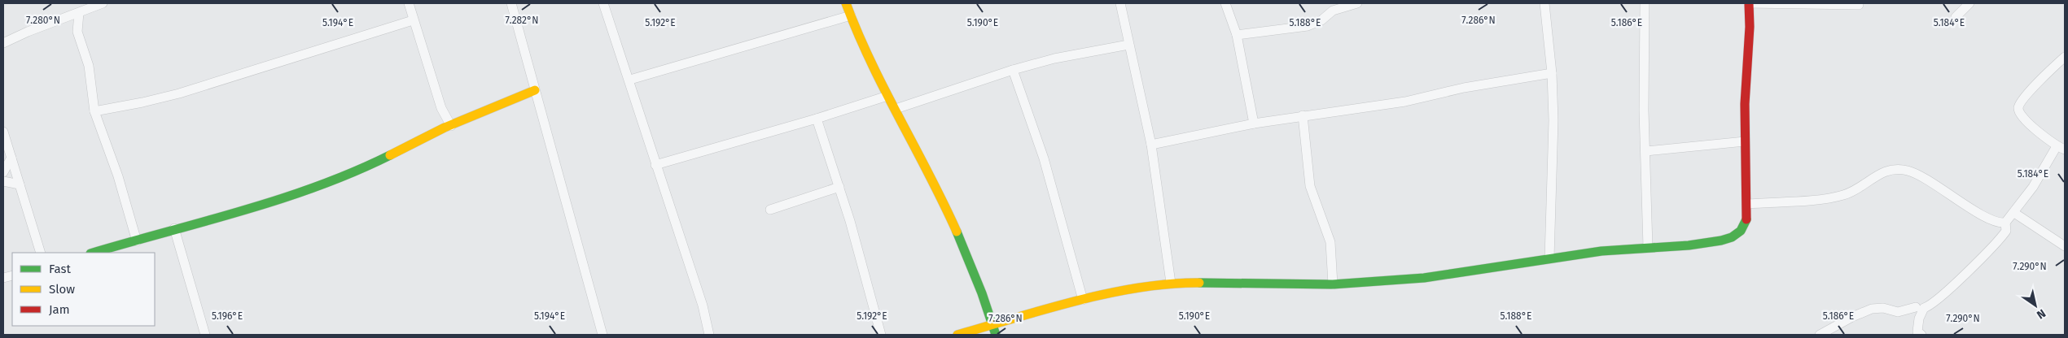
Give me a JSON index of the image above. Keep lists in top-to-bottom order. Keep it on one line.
{"legend":["Fast","Slow","Jam"],"north":"bottom right","coordinates":["7.280°N","7.282°N","7.286°N","5.188°E","5.184°E","5.194°E","5.192°E","5.190°E","5.186°E","7.290°N","5.196°E"]}
